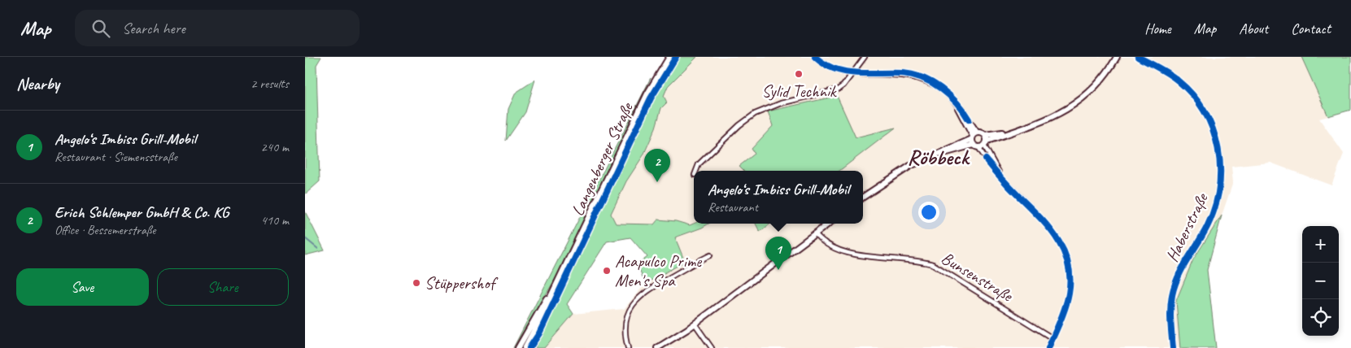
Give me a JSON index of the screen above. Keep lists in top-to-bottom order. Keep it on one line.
{"streets":{"street":["Langenberger Straße","Haberstraße","Bunsenstraße"]},"districts":["Röbbeck"],"places":["Sylid Technik","Acapulco Prime Men's Spa","Stüppershof"],"page":{"header":"Map","search":"Search here","nav":["Home","Map","About","Contact"],"heading":["Nearby","2 results"],"list":[{"mark":"1","name":"Angelo‘s Imbiss Grill-Mobil","note":"Restaurant · Siemensstraße","value":"240 m"},{"mark":"2","name":"Erich Schlemper GmbH & Co. KG","note":"Office · Bessemerstraße","value":"410 m"}],"pins":["2","1"],"popup":["Angelo‘s Imbiss Grill-Mobil","Restaurant"],"map_buttons":["+","−"],"buttons":["Save","Share"]}}
